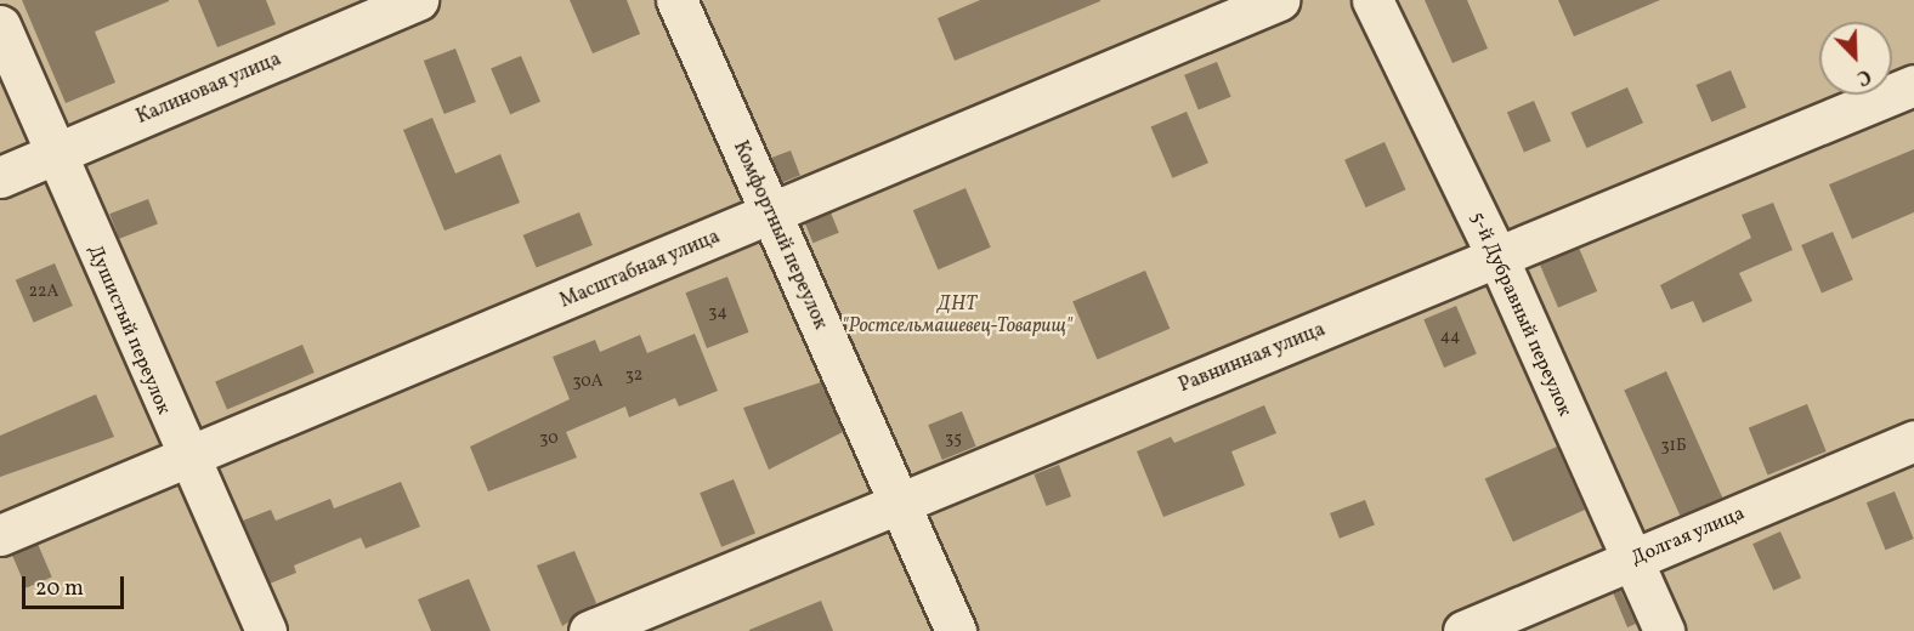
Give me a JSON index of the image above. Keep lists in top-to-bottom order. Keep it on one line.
{"streets":{"lane":["Калиновая улица","Комфортный переулок","Масштабная улица","5-й Дубравный переулок","Душистый переулок","Равнинная улица","Долгая улица"]},"crossings":[["Калиновая улица","Душистый переулок"],["Комфортный переулок","Масштабная улица"],["Комфортный переулок","Равнинная улица"],["Масштабная улица","Душистый переулок"],["5-й Дубравный переулок","Равнинная улица"],["5-й Дубравный переулок","Долгая улица"]],"parks":["ДНТ \"Ростсельмашевец-Товарищ\""],"house_numbers":["22А","34","44","32","30А","30","35","31Б"],"scale_bar":"20 m","north":"bottom right"}
